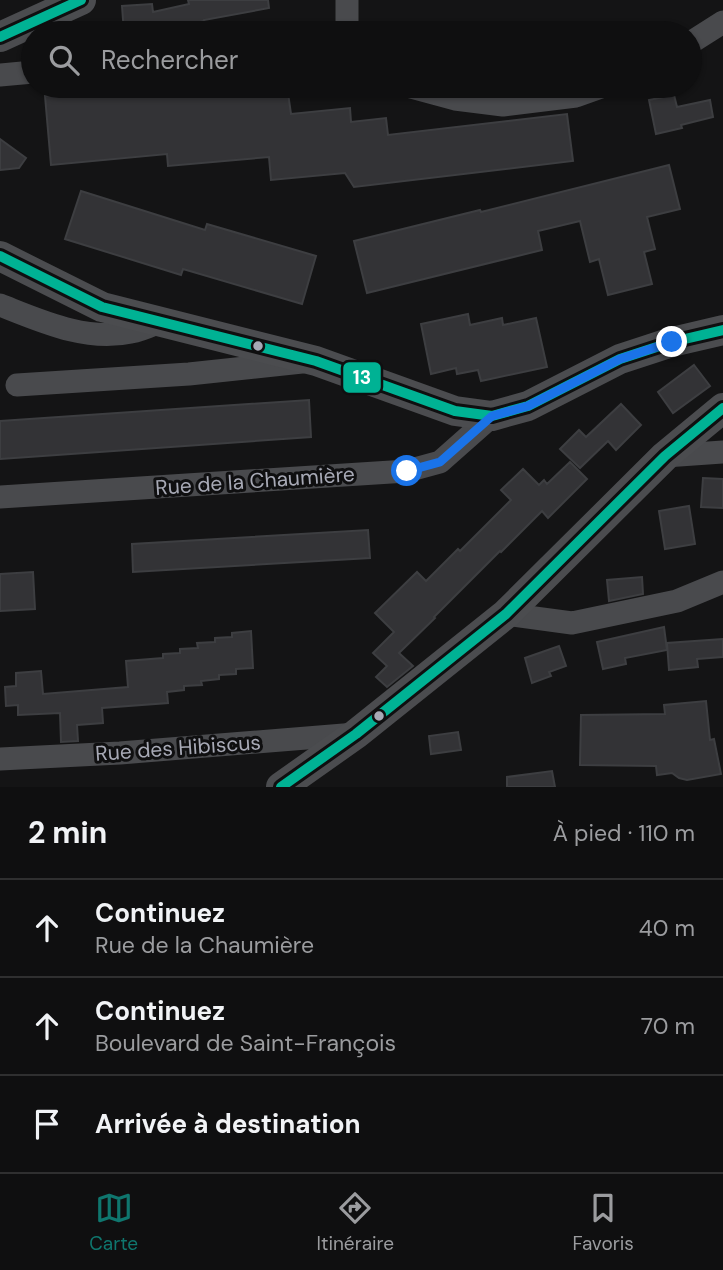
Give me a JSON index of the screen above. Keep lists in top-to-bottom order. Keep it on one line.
{"streets":{"street":["Rue de la Chaumière","Rue des Hibiscus"]},"lines":["transit line 13"],"page":{"search":"Rechercher","heading":["2 min","À pied · 110 m"],"list":[["Continuez","Rue de la Chaumière","40 m"],["Continuez","Boulevard de Saint-François","70 m"],"Arrivée à destination"],"nav":["Carte","Itinéraire","Favoris"]}}
